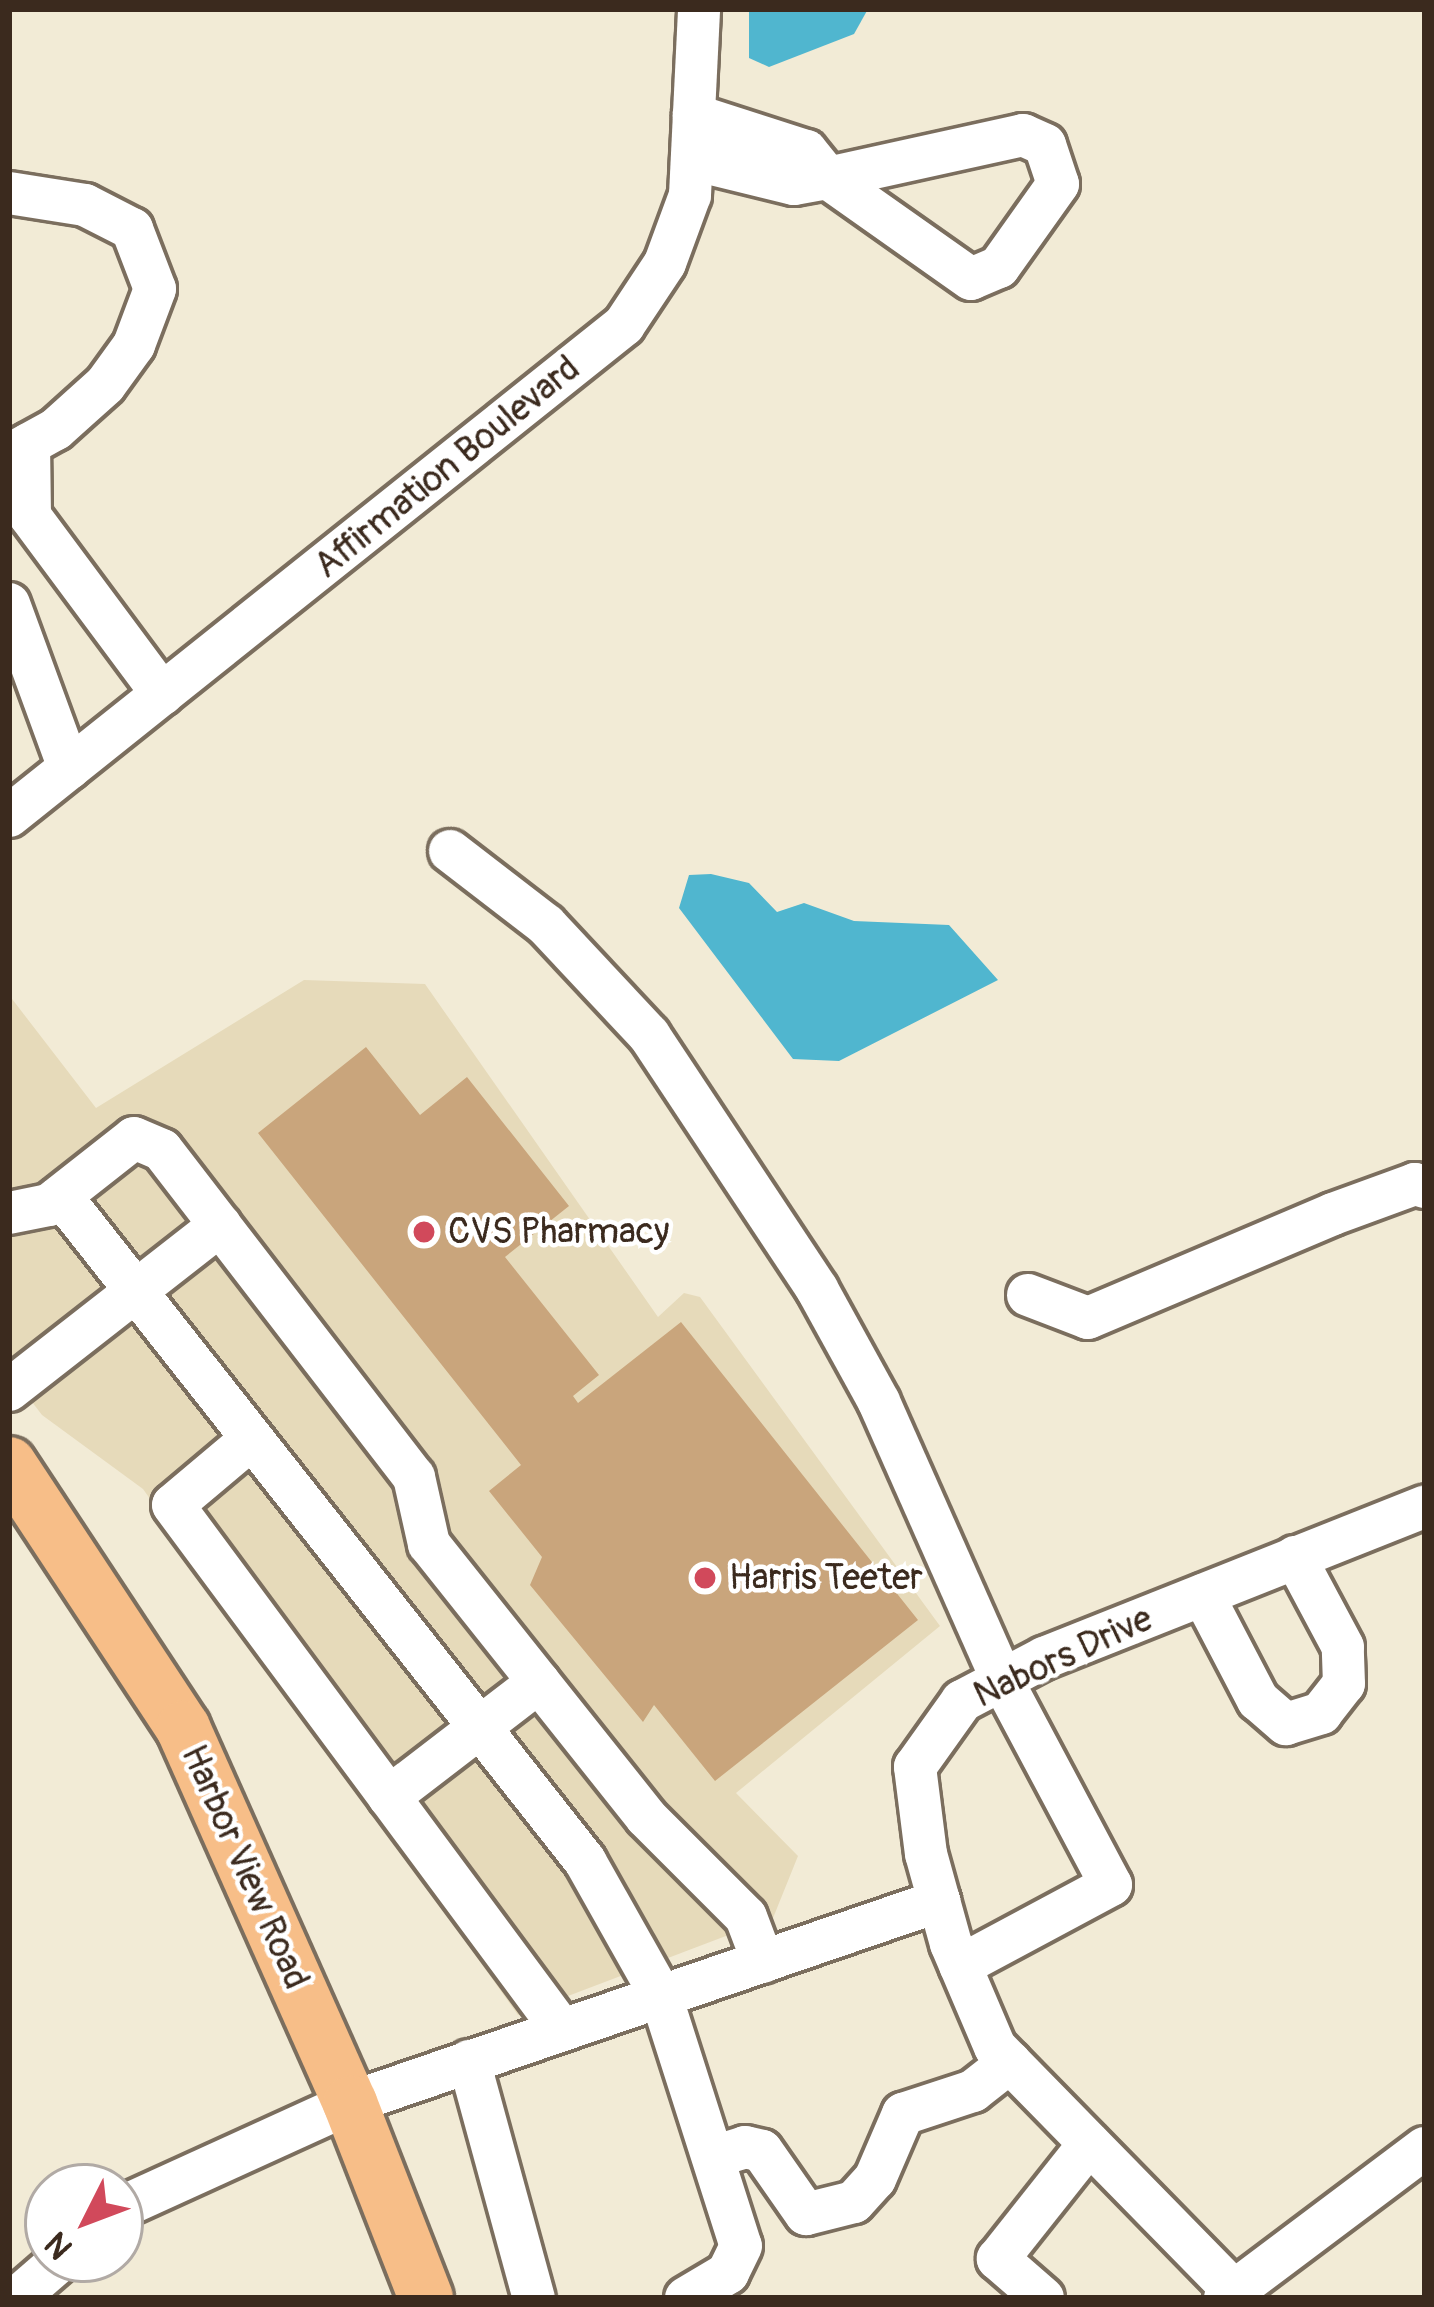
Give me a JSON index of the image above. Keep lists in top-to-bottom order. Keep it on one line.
{"streets":{"main road":["Harbor View Road"],"street":["Affirmation Boulevard","Nabors Drive"]},"places":["CVS Pharmacy","Harris Teeter"],"north":"bottom left"}
